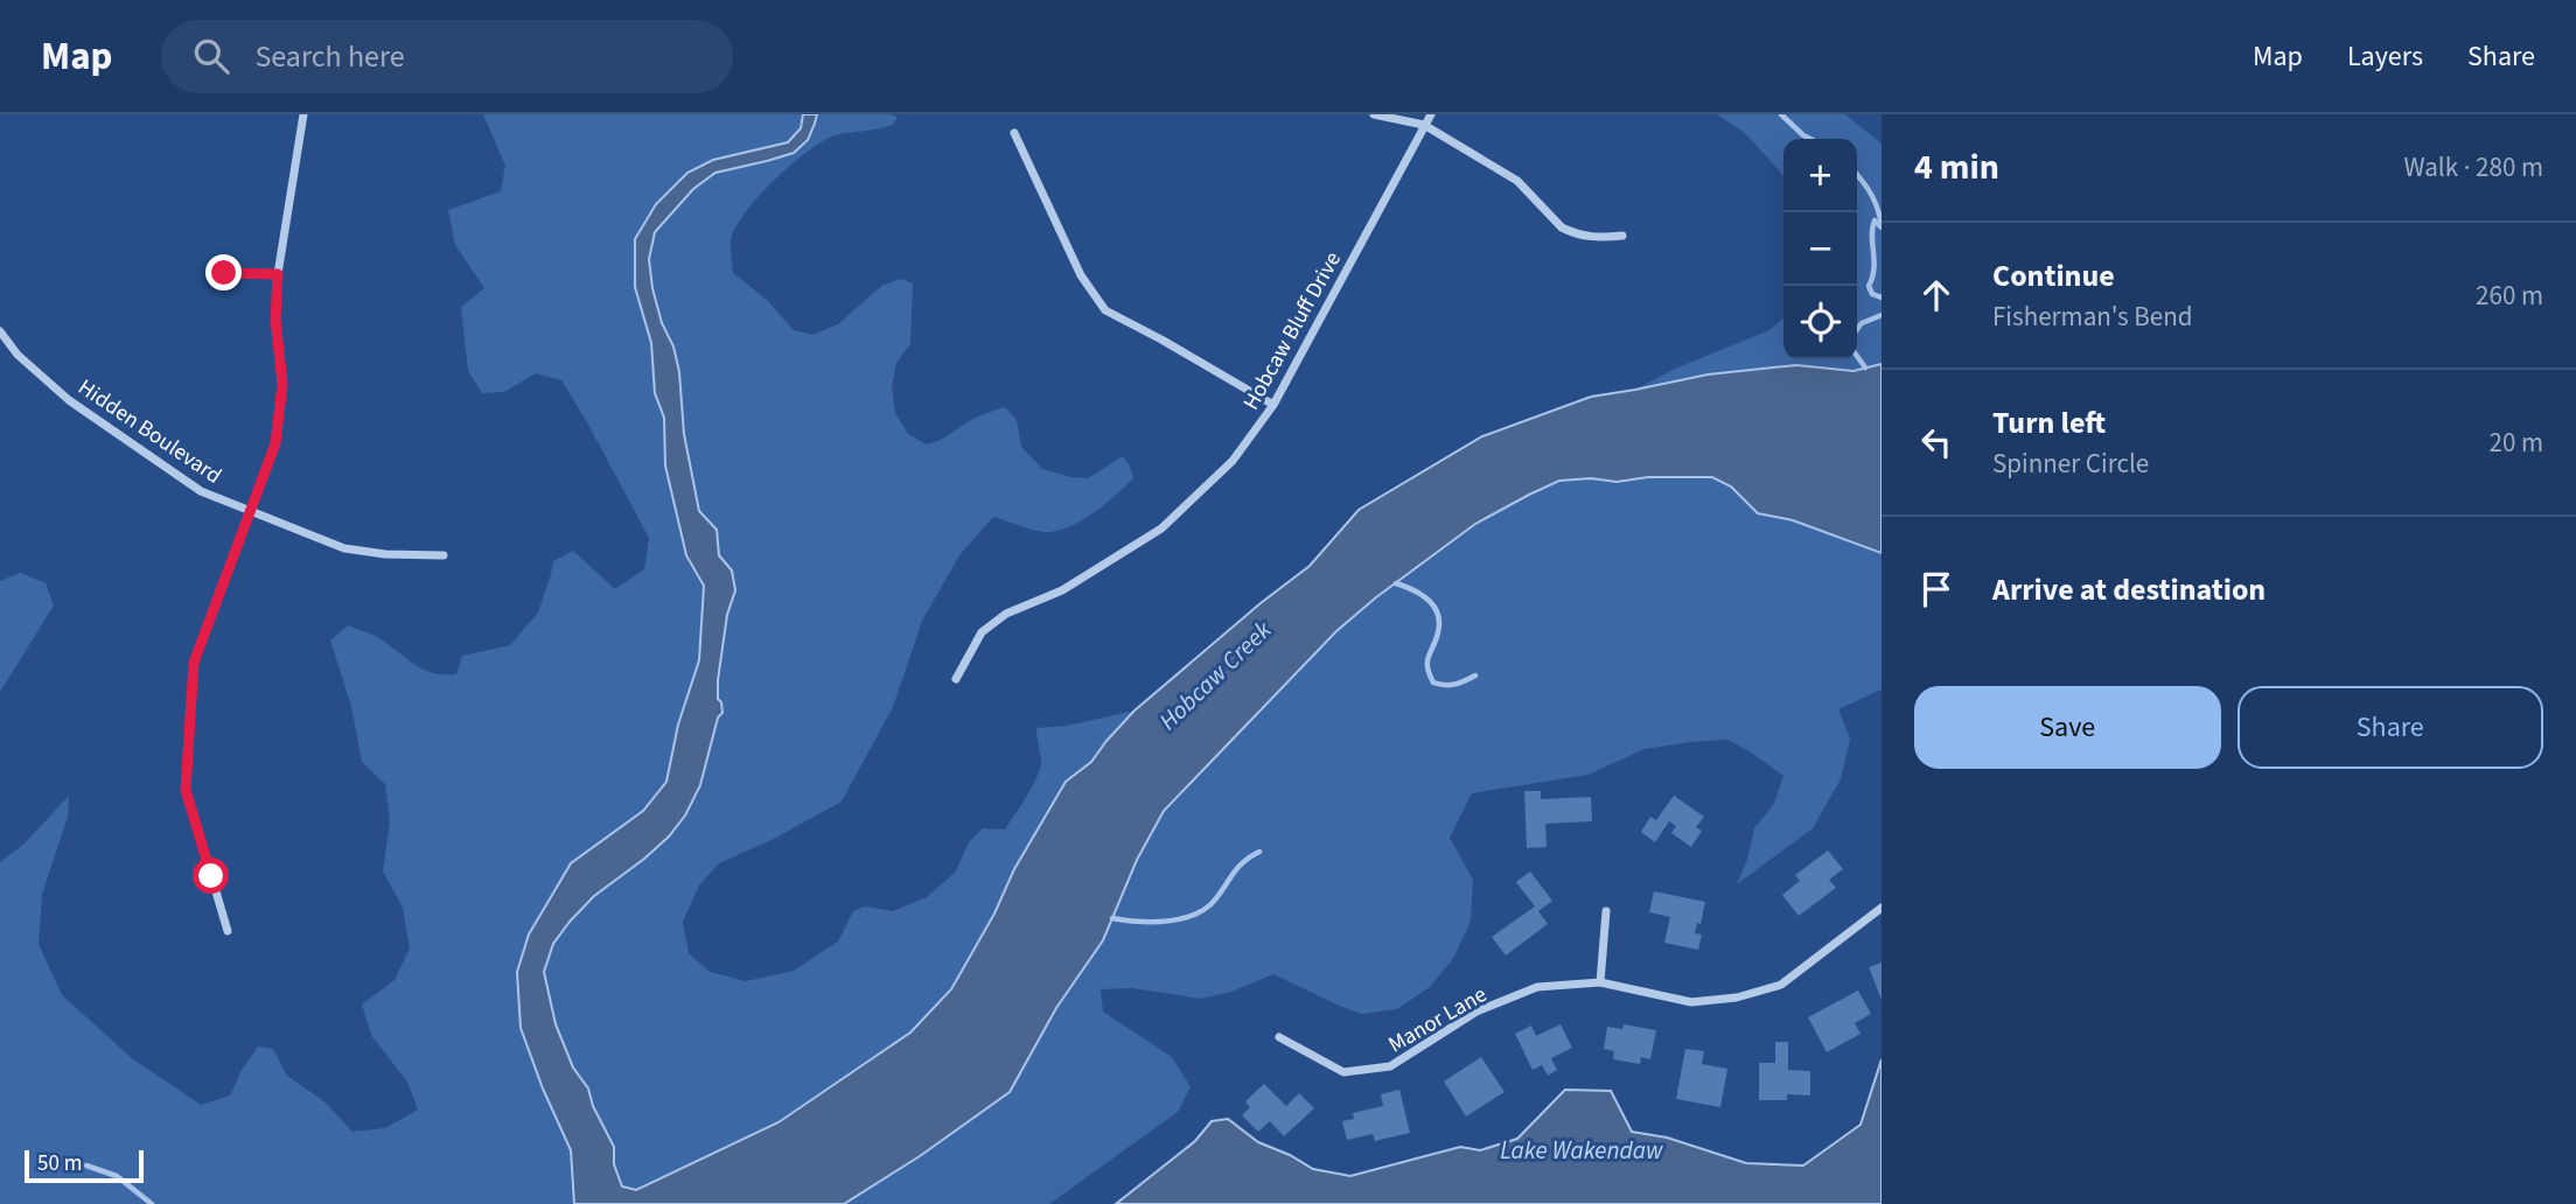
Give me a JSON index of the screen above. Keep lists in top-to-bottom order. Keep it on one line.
{"streets":{"street":["Hobcaw Bluff Drive","Hidden Boulevard","Manor Lane"]},"water":["Hobcaw Creek","Lake Wakendaw"],"scale_bar":"50 m","page":{"header":"Map","search":"Search here","nav":["Map","Layers","Share"],"heading":["4 min","Walk · 280 m"],"map_buttons":["+","−"],"list":[["Continue","Fisherman's Bend","260 m"],["Turn left","Spinner Circle","20 m"],"Arrive at destination"],"buttons":["Save","Share"],"scale":"50 m"}}
